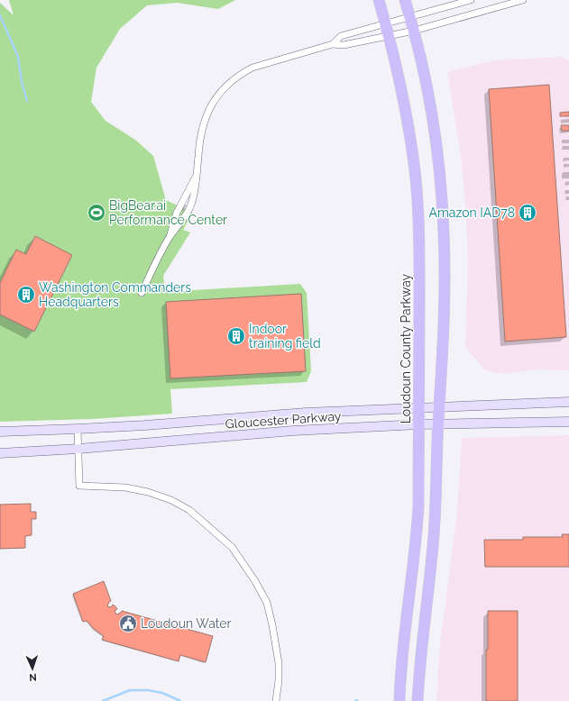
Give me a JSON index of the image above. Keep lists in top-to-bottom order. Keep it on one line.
{"streets":{"main road":["Loudoun County Parkway","Gloucester Parkway"]},"crossings":[["Loudoun County Parkway","Gloucester Parkway"]],"places":{"sports":["BigBear.ai Performance Center"],"building":["Amazon IAD78","Washington Commanders Headquarters","Indoor training field"],"public building":["Loudoun Water"]},"north":"bottom"}
